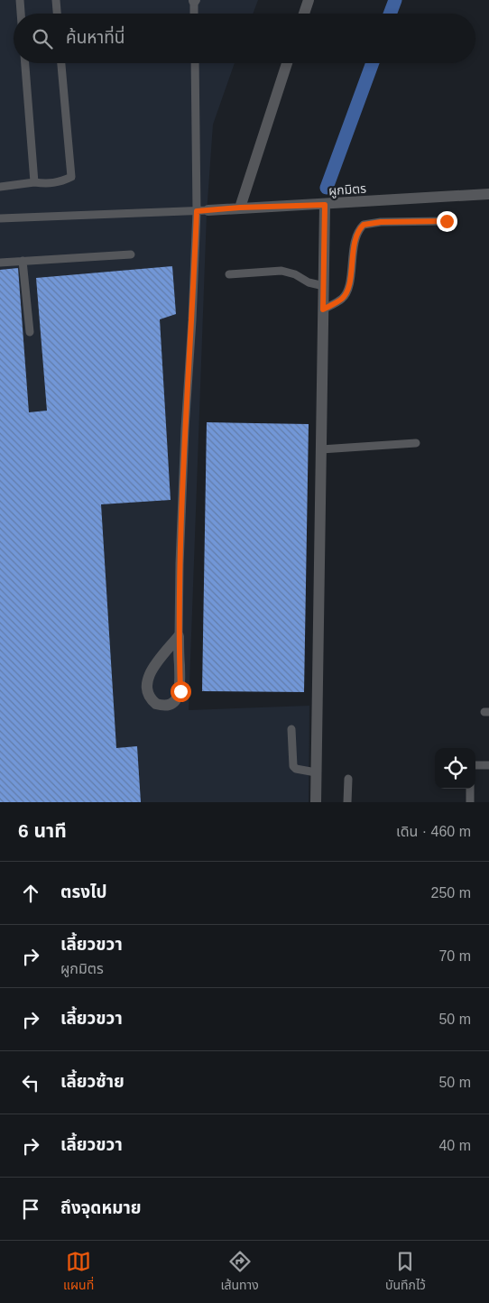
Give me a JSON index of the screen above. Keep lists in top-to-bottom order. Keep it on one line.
{"streets":{"street":["ผูกมิตร"]},"page":{"search":"ค้นหาที่นี่","heading":["6 นาที","เดิน · 460 m"],"list":[["ตรงไป","250 m"],["เลี้ยวขวา","ผูกมิตร","70 m"],["เลี้ยวขวา","50 m"],["เลี้ยวซ้าย","50 m"],["เลี้ยวขวา","40 m"],"ถึงจุดหมาย"],"nav":["แผนที่","เส้นทาง","บันทึกไว้"]}}
